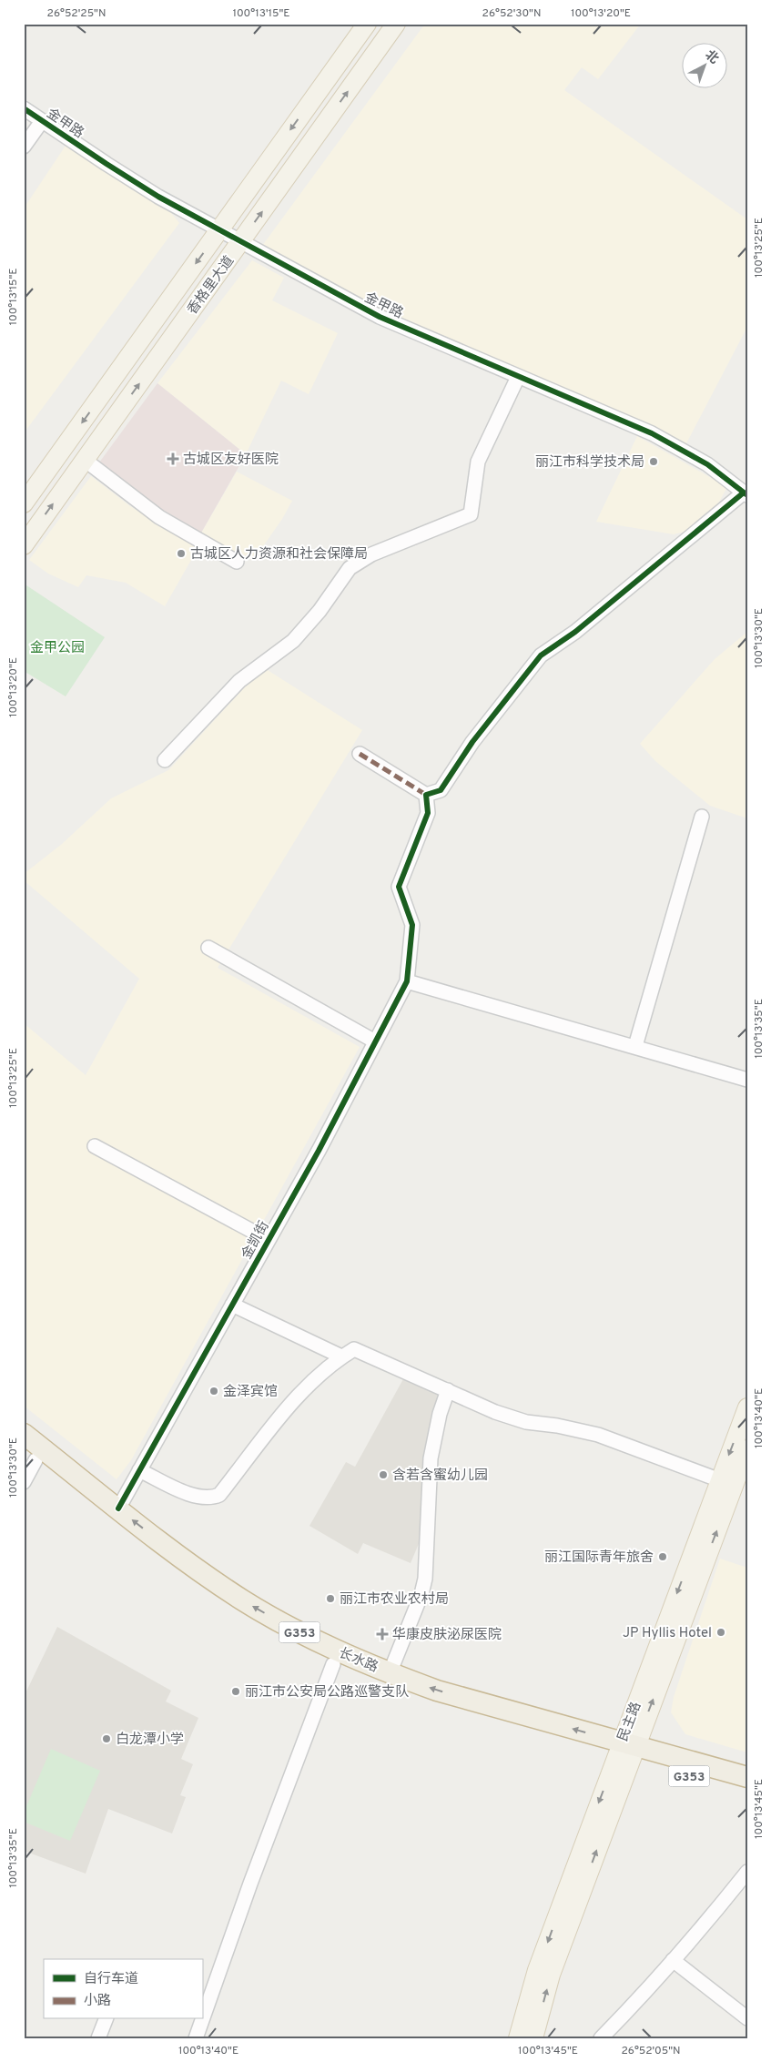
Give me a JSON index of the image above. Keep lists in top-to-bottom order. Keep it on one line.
{"streets":{"highway":["G353","长水路"],"main road":["香格里大道","民主路"],"street":["金甲路","金凯街"]},"crossings":[["金甲路","香格里大道"],["金凯街","长水路"],["长水路","民主路"]],"parks":["金甲公园"],"places":{"health":["古城区友好医院","华康皮肤泌尿医院"],"other":["丽江市科学技术局","古城区人力资源和社会保障局","金泽宾馆","含若含蜜幼儿园","丽江国际青年旅舍","丽江市农业农村局","JP Hyllis Hotel","丽江市公安局公路巡警支队","白龙潭小学"]},"legend":["自行车道","小路"],"north":"top right","coordinates":["26°52'25\"N","100°13'15\"E","26°52'30\"N","100°13'20\"E","100°13'25\"E","100°13'30\"E","100°13'35\"E","100°13'40\"E","100°13'45\"E","26°52'05\"N"]}
